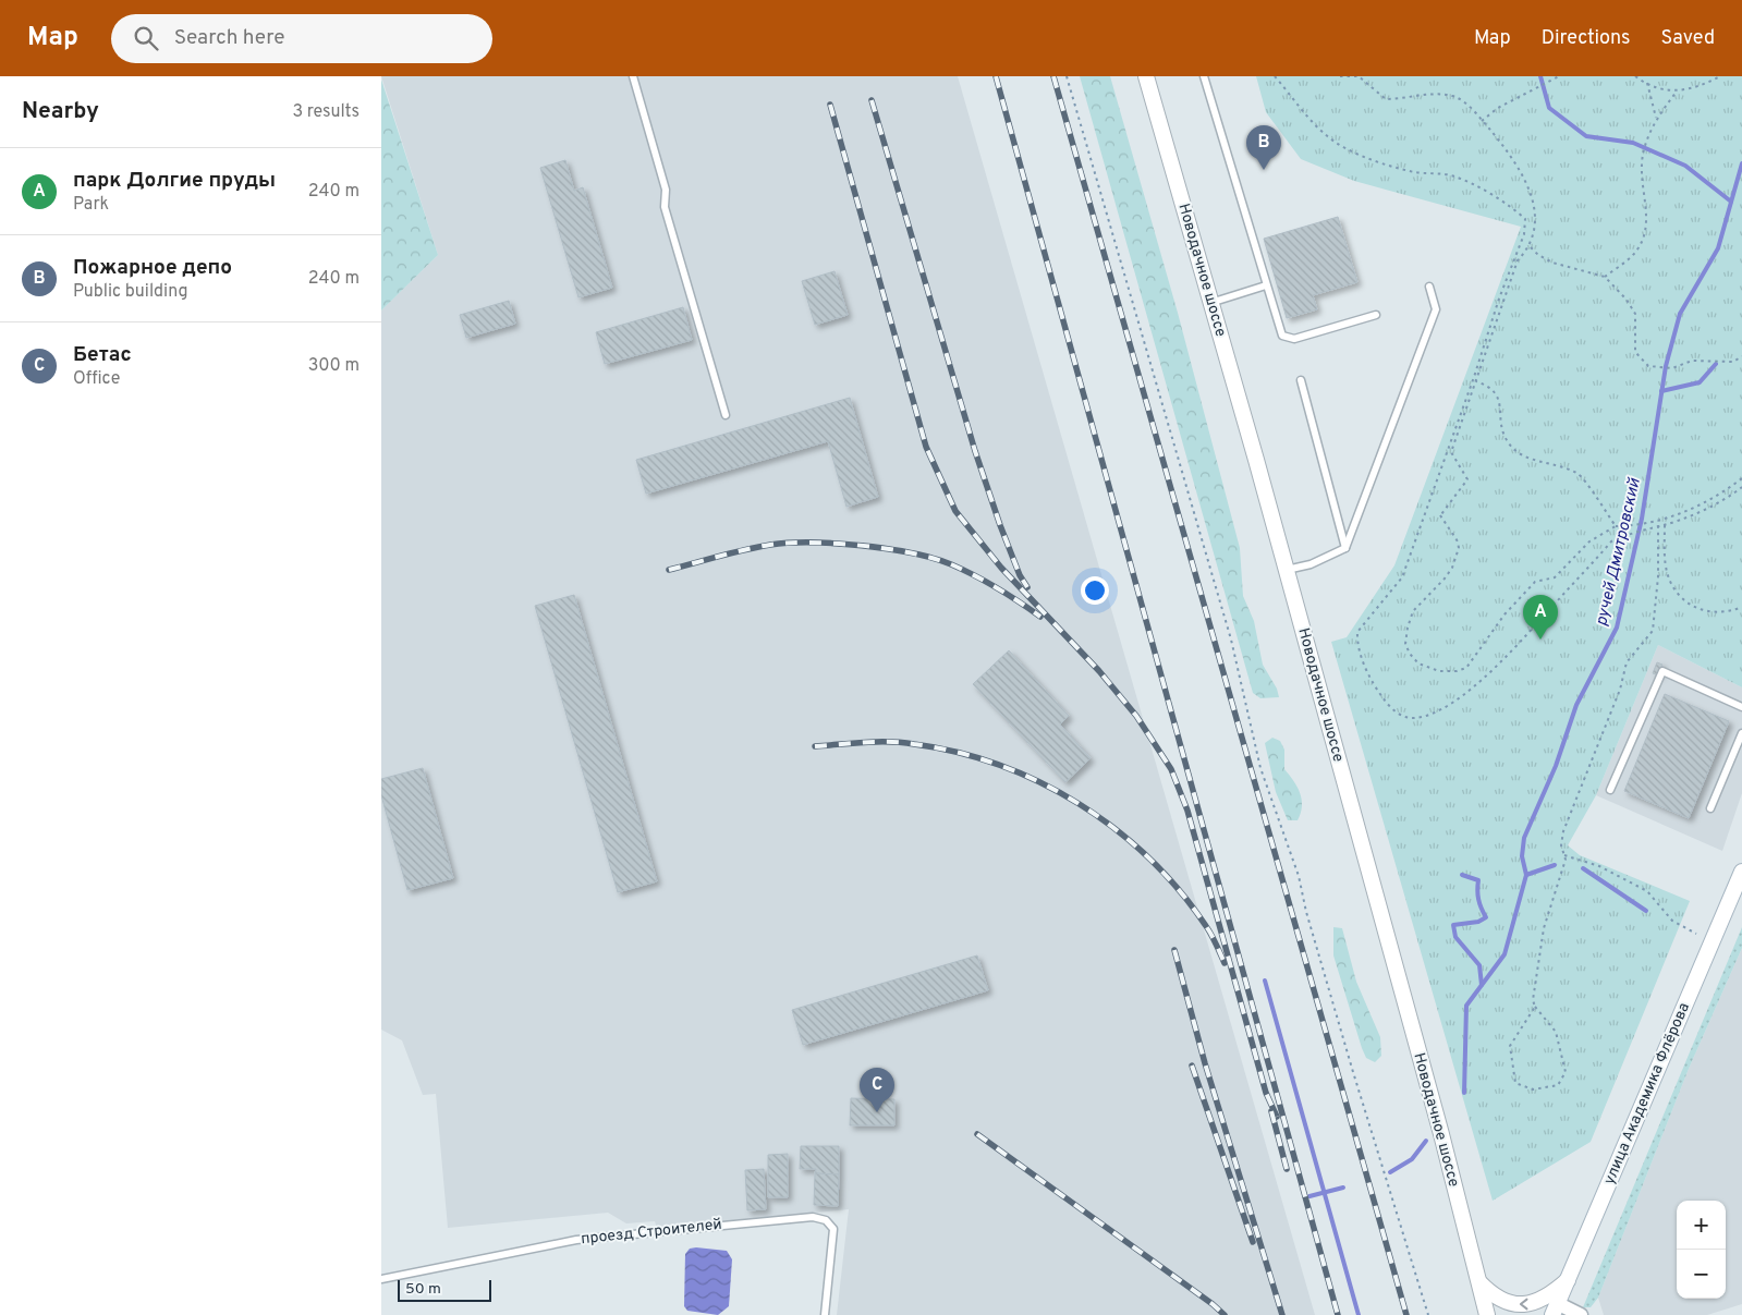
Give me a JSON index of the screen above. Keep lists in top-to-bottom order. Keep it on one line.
{"streets":{"street":["Новодачное шоссе","улица Академика Флёрова"],"lane":["проезд Строителей"]},"water":["ручей Дмитровский"],"scale_bar":"50 m","page":{"header":"Map","search":"Search here","nav":["Map","Directions","Saved"],"heading":["Nearby","3 results"],"pins":["B","A","C"],"list":[{"mark":"A","name":"парк Долгие пруды","note":"Park","value":"240 m"},{"mark":"B","name":"Пожарное депо","note":"Public building","value":"240 m"},{"mark":"C","name":"Бетас","note":"Office","value":"300 m"}],"map_buttons":["+","−"],"scale":"50 m"}}
